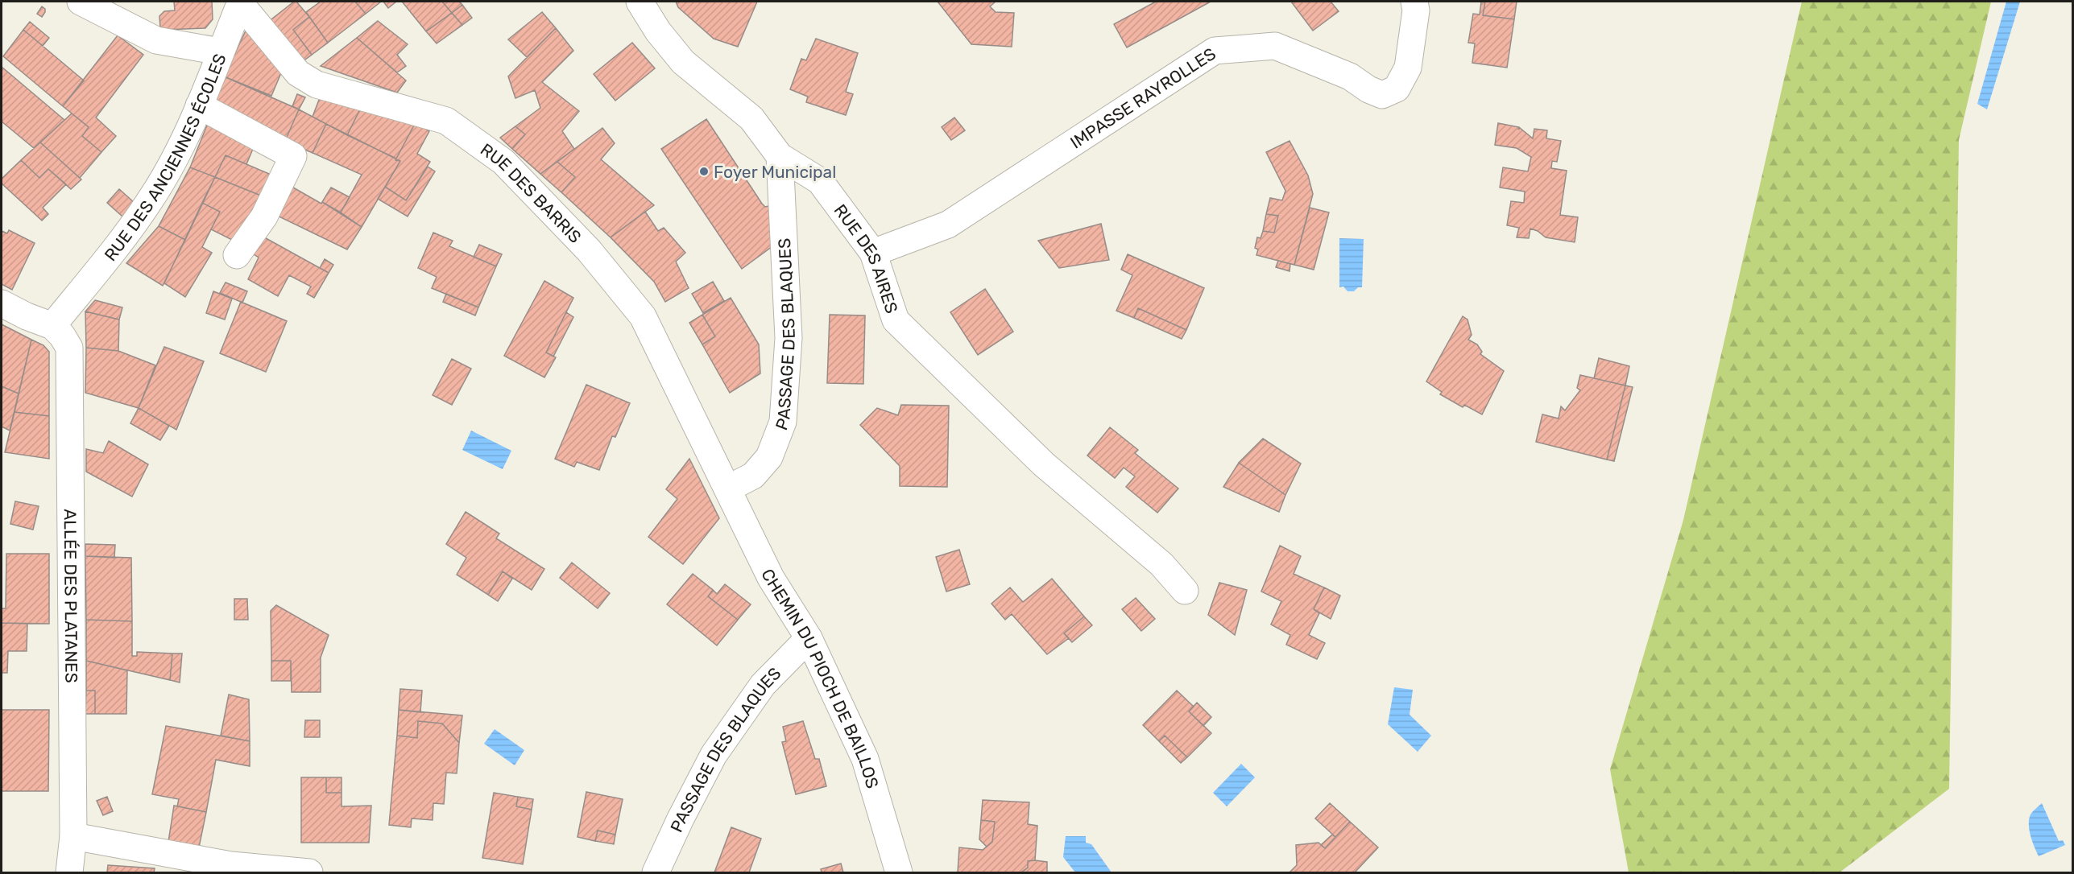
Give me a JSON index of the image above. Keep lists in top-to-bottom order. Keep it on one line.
{"streets":{"street":["IMPASSE RAYROLLES","RUE DES ANCIENNES ÉCOLES","RUE DES BARRIS","RUE DES AIRES","PASSAGE DES BLAQUES","ALLÉE DES PLATANES","CHEMIN DU PIOCH DE BAILLOS"]},"crossings":[["IMPASSE RAYROLLES","RUE DES AIRES"],["RUE DES ANCIENNES ÉCOLES","RUE DES BARRIS"],["RUE DES ANCIENNES ÉCOLES","ALLÉE DES PLATANES"],["RUE DES BARRIS","PASSAGE DES BLAQUES"],["RUE DES BARRIS","CHEMIN DU PIOCH DE BAILLOS"],["RUE DES AIRES","PASSAGE DES BLAQUES"],["PASSAGE DES BLAQUES","CHEMIN DU PIOCH DE BAILLOS"]],"places":["Foyer Municipal"]}
